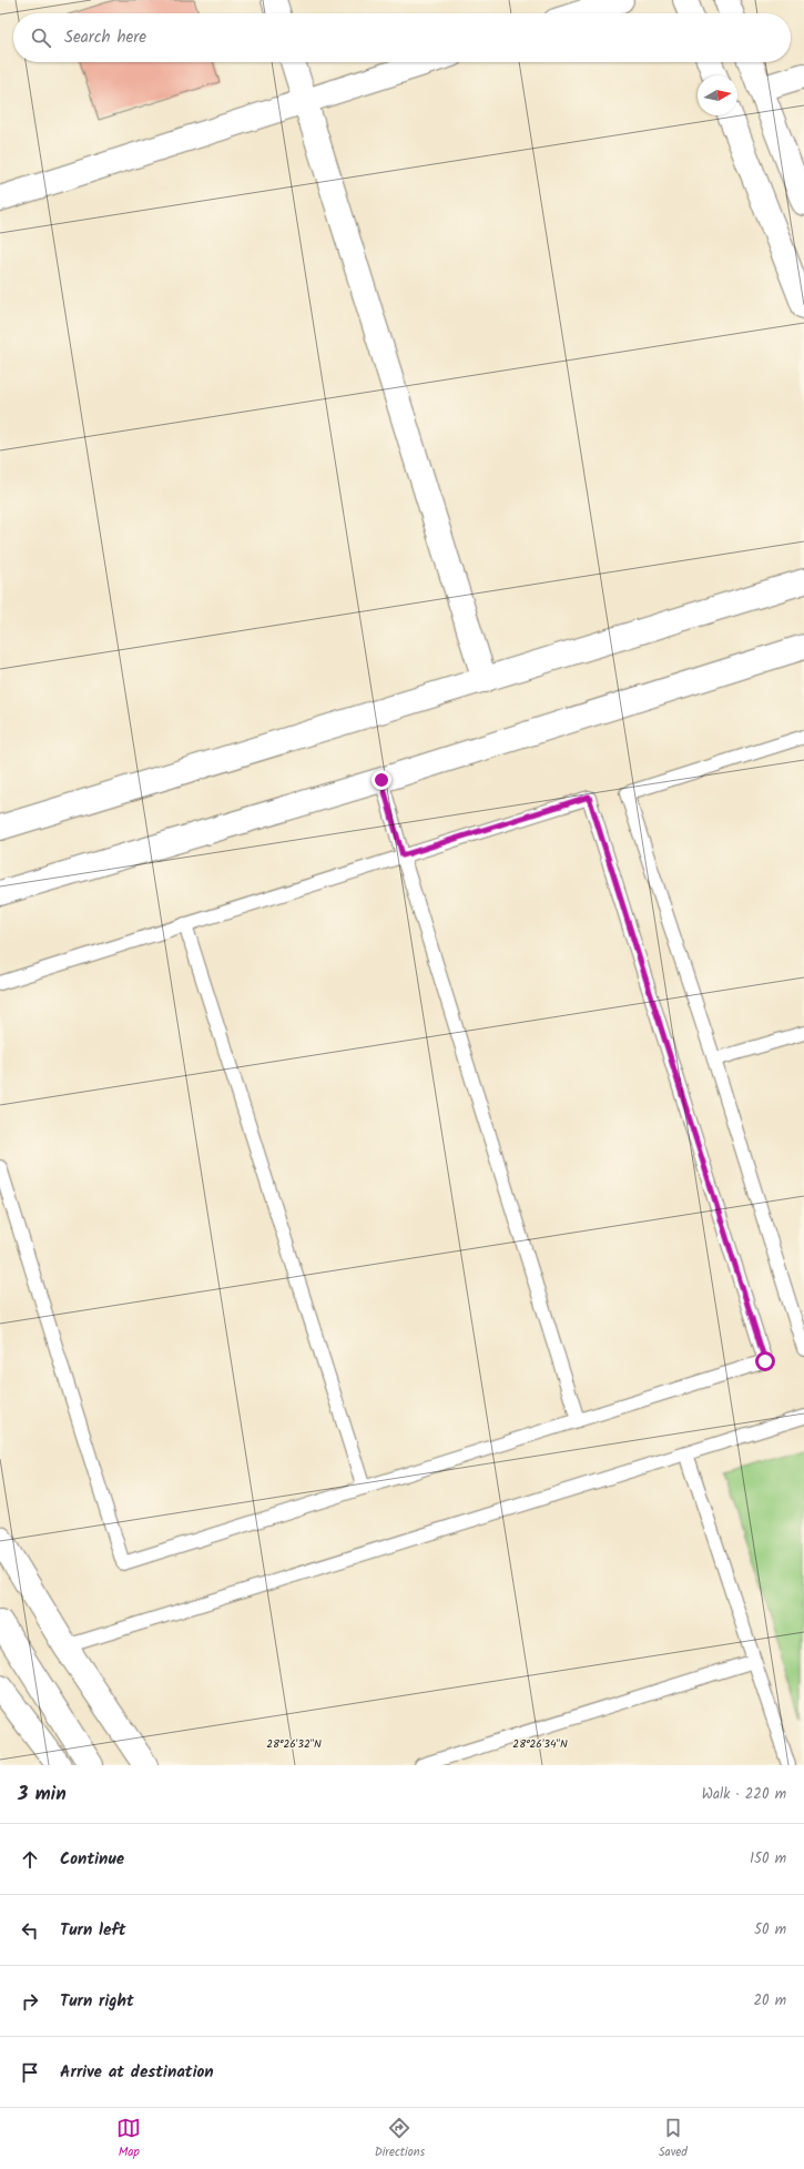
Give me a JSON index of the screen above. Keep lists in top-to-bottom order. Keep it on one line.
{"north":"right","page":{"search":"Search here","heading":["3 min","Walk · 220 m"],"list":[["Continue","150 m"],["Turn left","50 m"],["Turn right","20 m"],"Arrive at destination"],"nav":["Map","Directions","Saved"]},"coordinates":["28°26'32\"N","28°26'34\"N"]}
